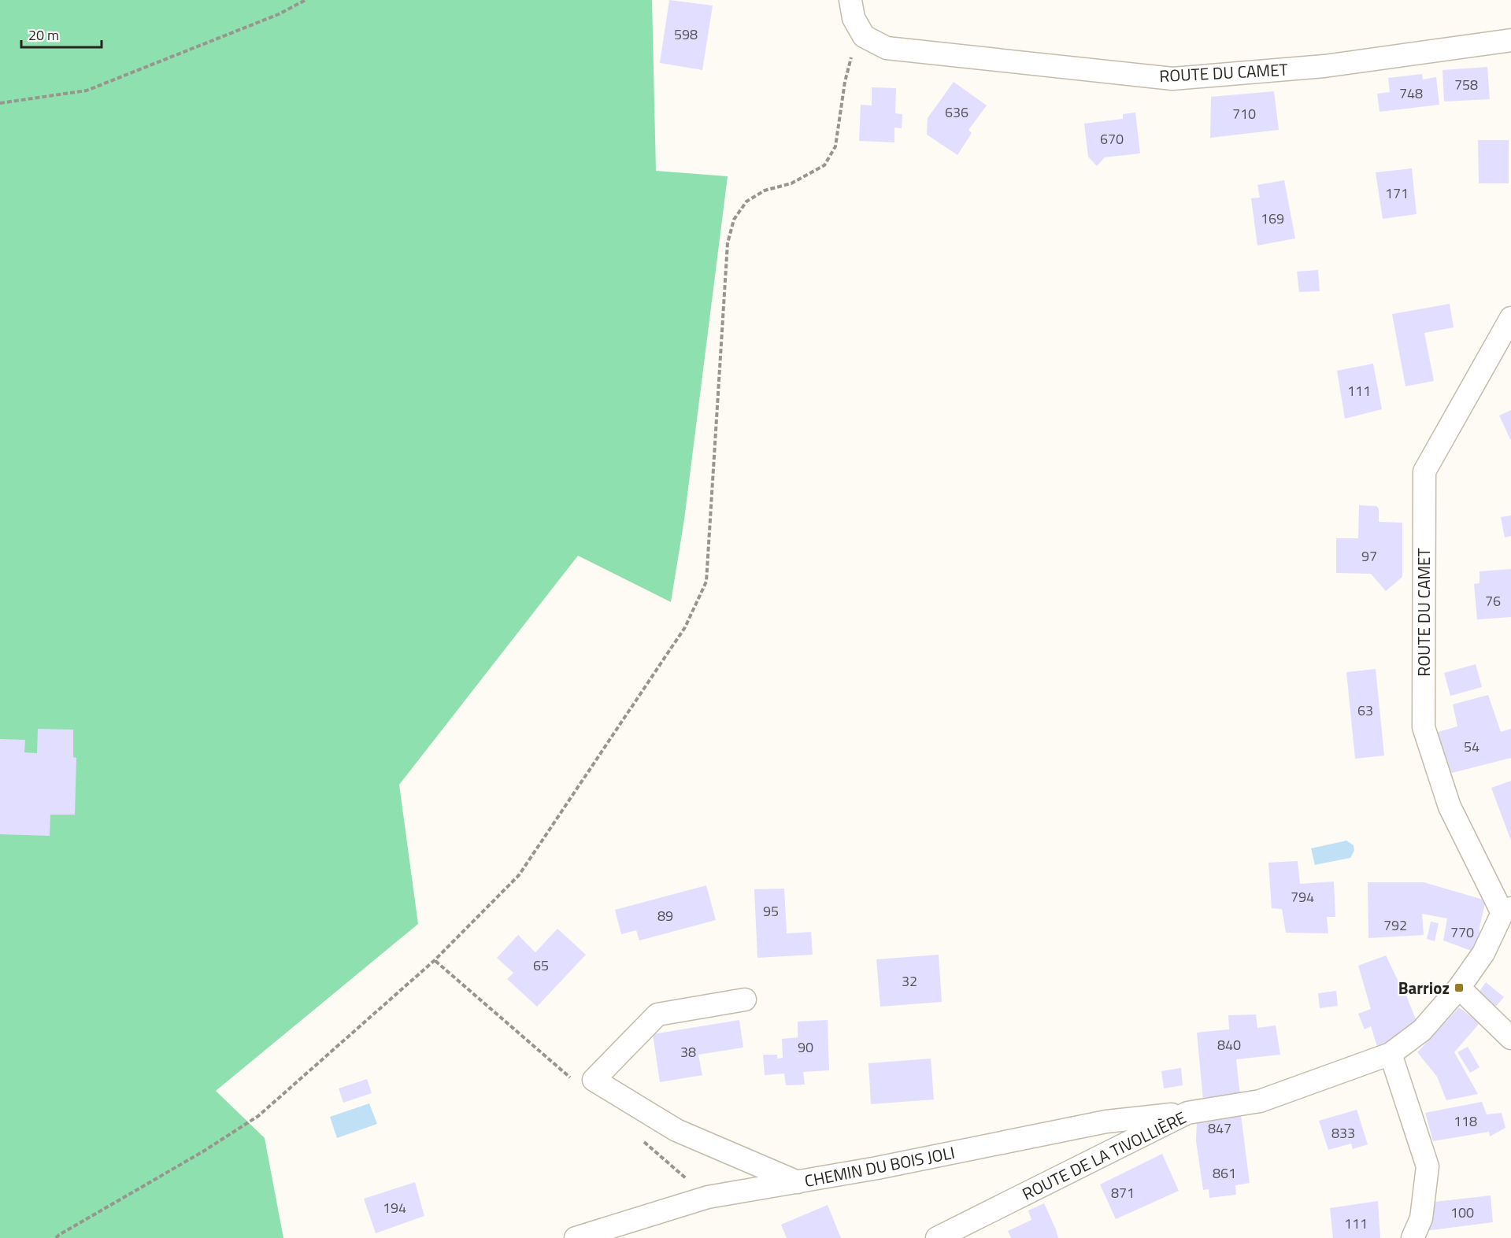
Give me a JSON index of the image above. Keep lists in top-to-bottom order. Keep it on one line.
{"streets":{"street":["ROUTE DU CAMET","ROUTE DE LA TIVOLLIÈRE","CHEMIN DU BOIS JOLI"]},"crossings":[["ROUTE DU CAMET","ROUTE DE LA TIVOLLIÈRE"],["ROUTE DE LA TIVOLLIÈRE","CHEMIN DU BOIS JOLI"]],"places":{"transit":["Barrioz"]},"house_numbers":["598","758","748","636","710","670","171","169","111","97","76","63","54","794","95","89","792","770","65","32","840","90","38","118","847","833","861","871","194","100","111"],"scale_bar":"20 m"}
